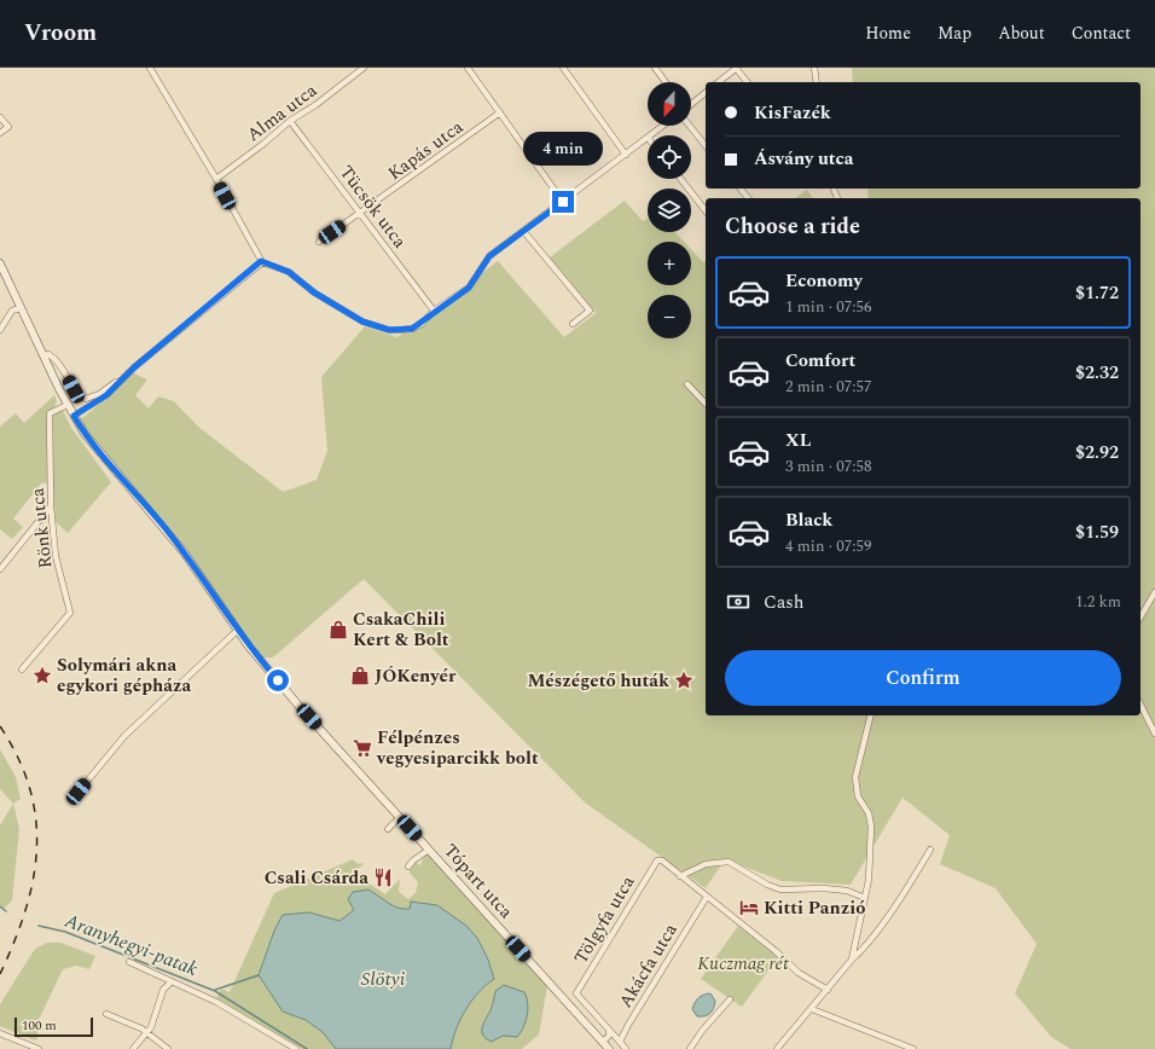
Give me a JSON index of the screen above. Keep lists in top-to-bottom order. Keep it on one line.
{"streets":{"main road":["Tópart utca"],"street":["Alma utca","Kapás utca","Tücsök utca","Rönk utca","Tölgyfa utca","Akácfa utca"]},"crossings":[["Alma utca","Tücsök utca"],["Kapás utca","Tücsök utca"],["Rönk utca","Tópart utca"]],"water":["Aranyhegyi-patak","Slötyi"],"parks":["Kuczmag rét"],"places":{"shop":["CsakaChili Kert & Bolt","JÓKenyér"],"place":["Solymári akna egykori gépháza","Mészégető huták"],"supermarket":["Félpénzes vegyesiparcikk bolt"],"restaurant":["Csali Csárda"],"hotel":["Kitti Panzió"]},"scale_bar":"100 m","north":"bottom","page":{"header":"Vroom","nav":["Home","Map","About","Contact"],"map_buttons":["+","−"],"banner":["KisFazék","Ásvány utca"],"bubble":"4 min","heading":"Choose a ride","list":[{"name":"Economy","note":"1 min · 07:56","value":"$1.72"},{"name":"Comfort","note":"2 min · 07:57","value":"$2.32"},{"name":"XL","note":"3 min · 07:58","value":"$2.92"},{"name":"Black","note":"4 min · 07:59","value":"$1.59"}],"pay":["Cash","1.2 km"],"buttons":"Confirm","scale":"100 m"}}
